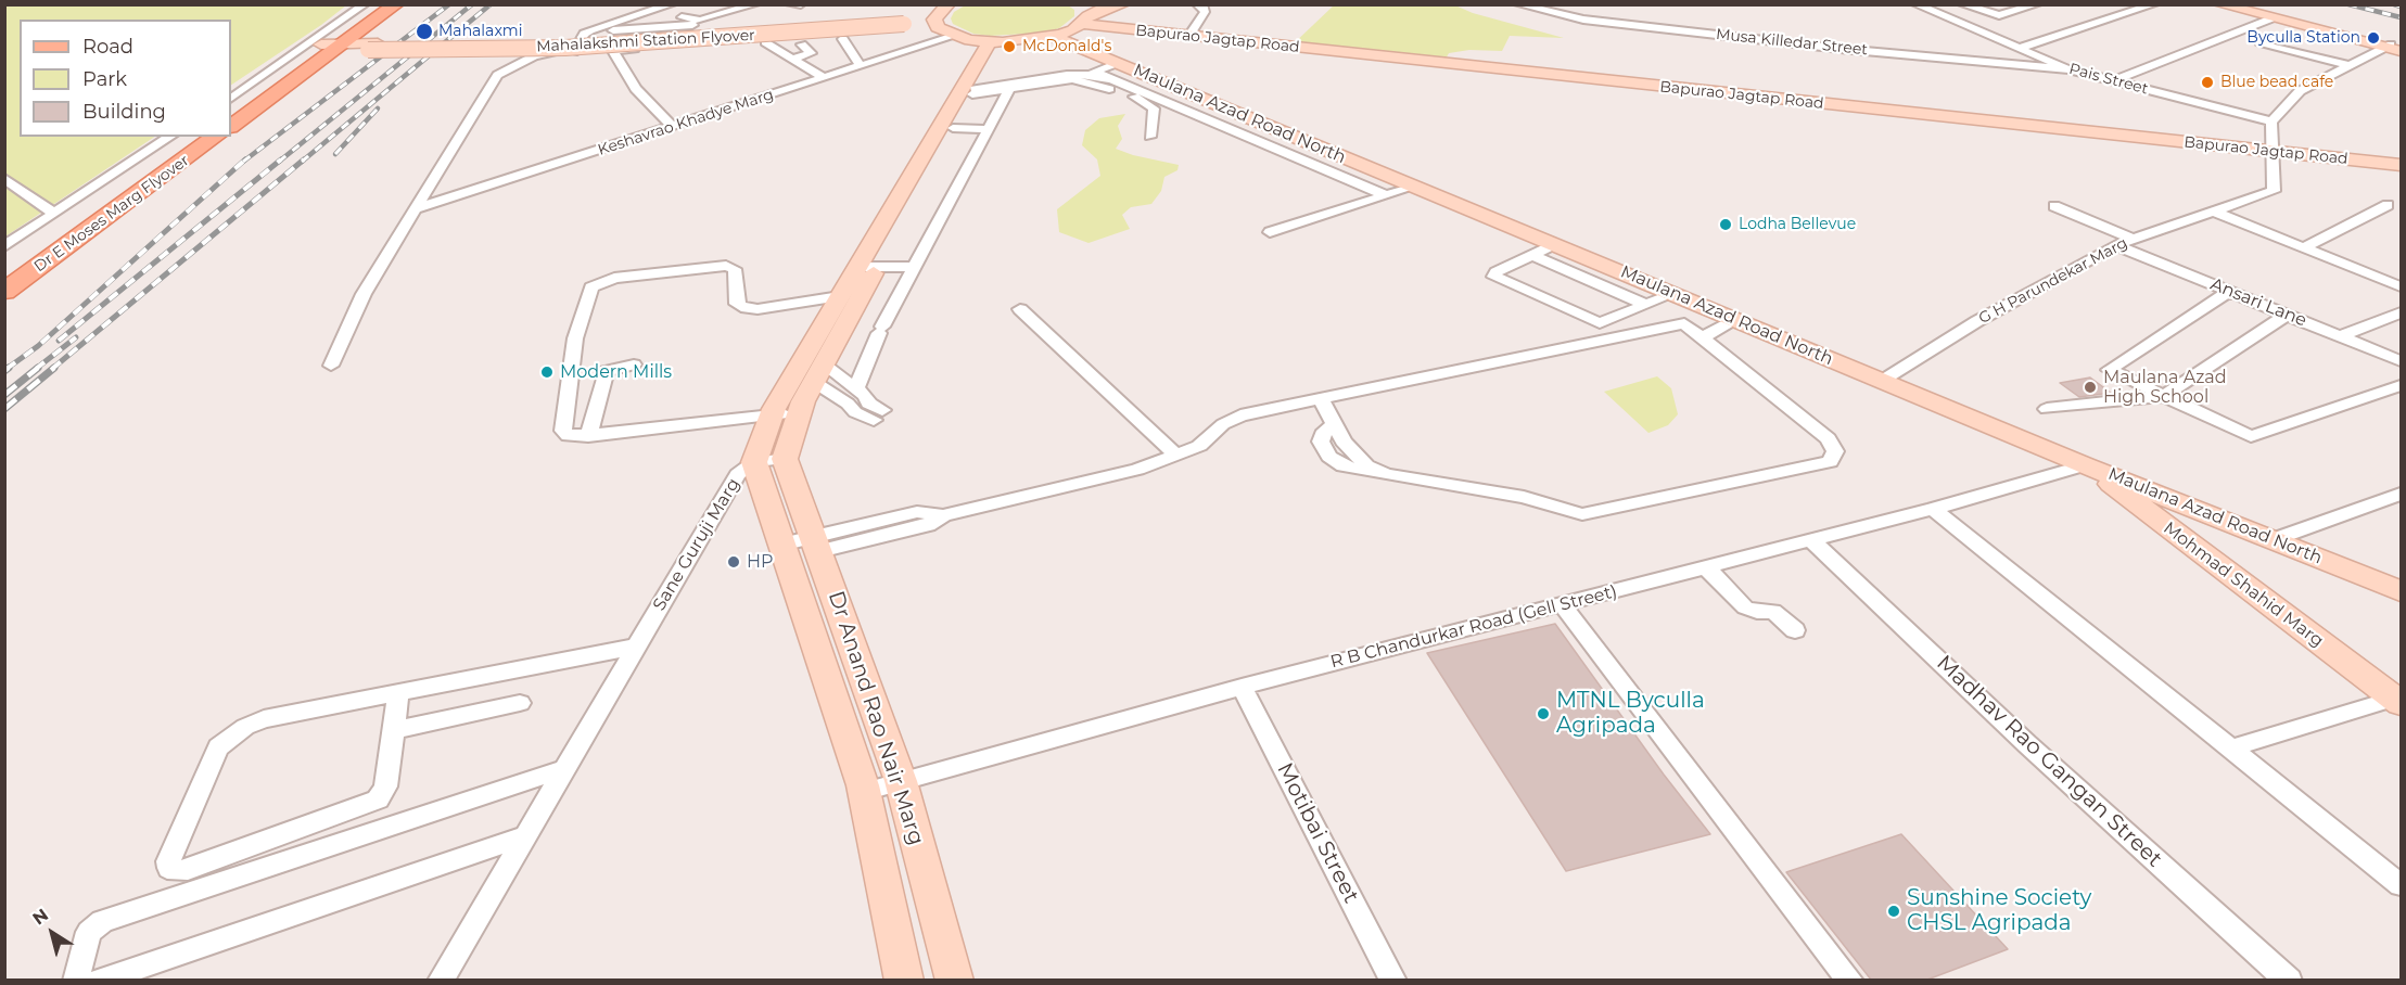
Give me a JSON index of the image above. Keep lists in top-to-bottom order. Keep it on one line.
{"streets":{"main road":["Bapurao Jagtap Road","Mahalakshmi Station Flyover","Maulana Azad Road North","Dr E Moses Marg Flyover","Sane Guruji Marg","Mohmad Shahid Marg","Dr Anand Rao Nair Marg"],"street":["Musa Killedar Street","Pais Street","Keshavrao Khadye Marg","G H Parundekar Marg","Ansari Lane","R B Chandurkar Road (Gell Street)","Madhav Rao Gangan Street","Motibai Street"]},"crossings":[["Bapurao Jagtap Road","G H Parundekar Marg"],["Musa Killedar Street","Pais Street"],["Maulana Azad Road North","G H Parundekar Marg"],["Maulana Azad Road North","Mohmad Shahid Marg"],["Maulana Azad Road North","R B Chandurkar Road (Gell Street)"],["G H Parundekar Marg","Ansari Lane"],["Sane Guruji Marg","Dr Anand Rao Nair Marg"],["Mohmad Shahid Marg","R B Chandurkar Road (Gell Street)"],["R B Chandurkar Road (Gell Street)","Dr Anand Rao Nair Marg"],["R B Chandurkar Road (Gell Street)","Madhav Rao Gangan Street"],["R B Chandurkar Road (Gell Street)","Motibai Street"]],"places":["Mahalaxmi","Byculla Station","McDonald's","Blue bead cafe","Lodha Bellevue","Modern Mills","Maulana Azad High School","HP","MTNL Byculla Agripada","Sunshine Society CHSL Agripada"],"legend":["Road","Park","Building"],"north":"top left"}
